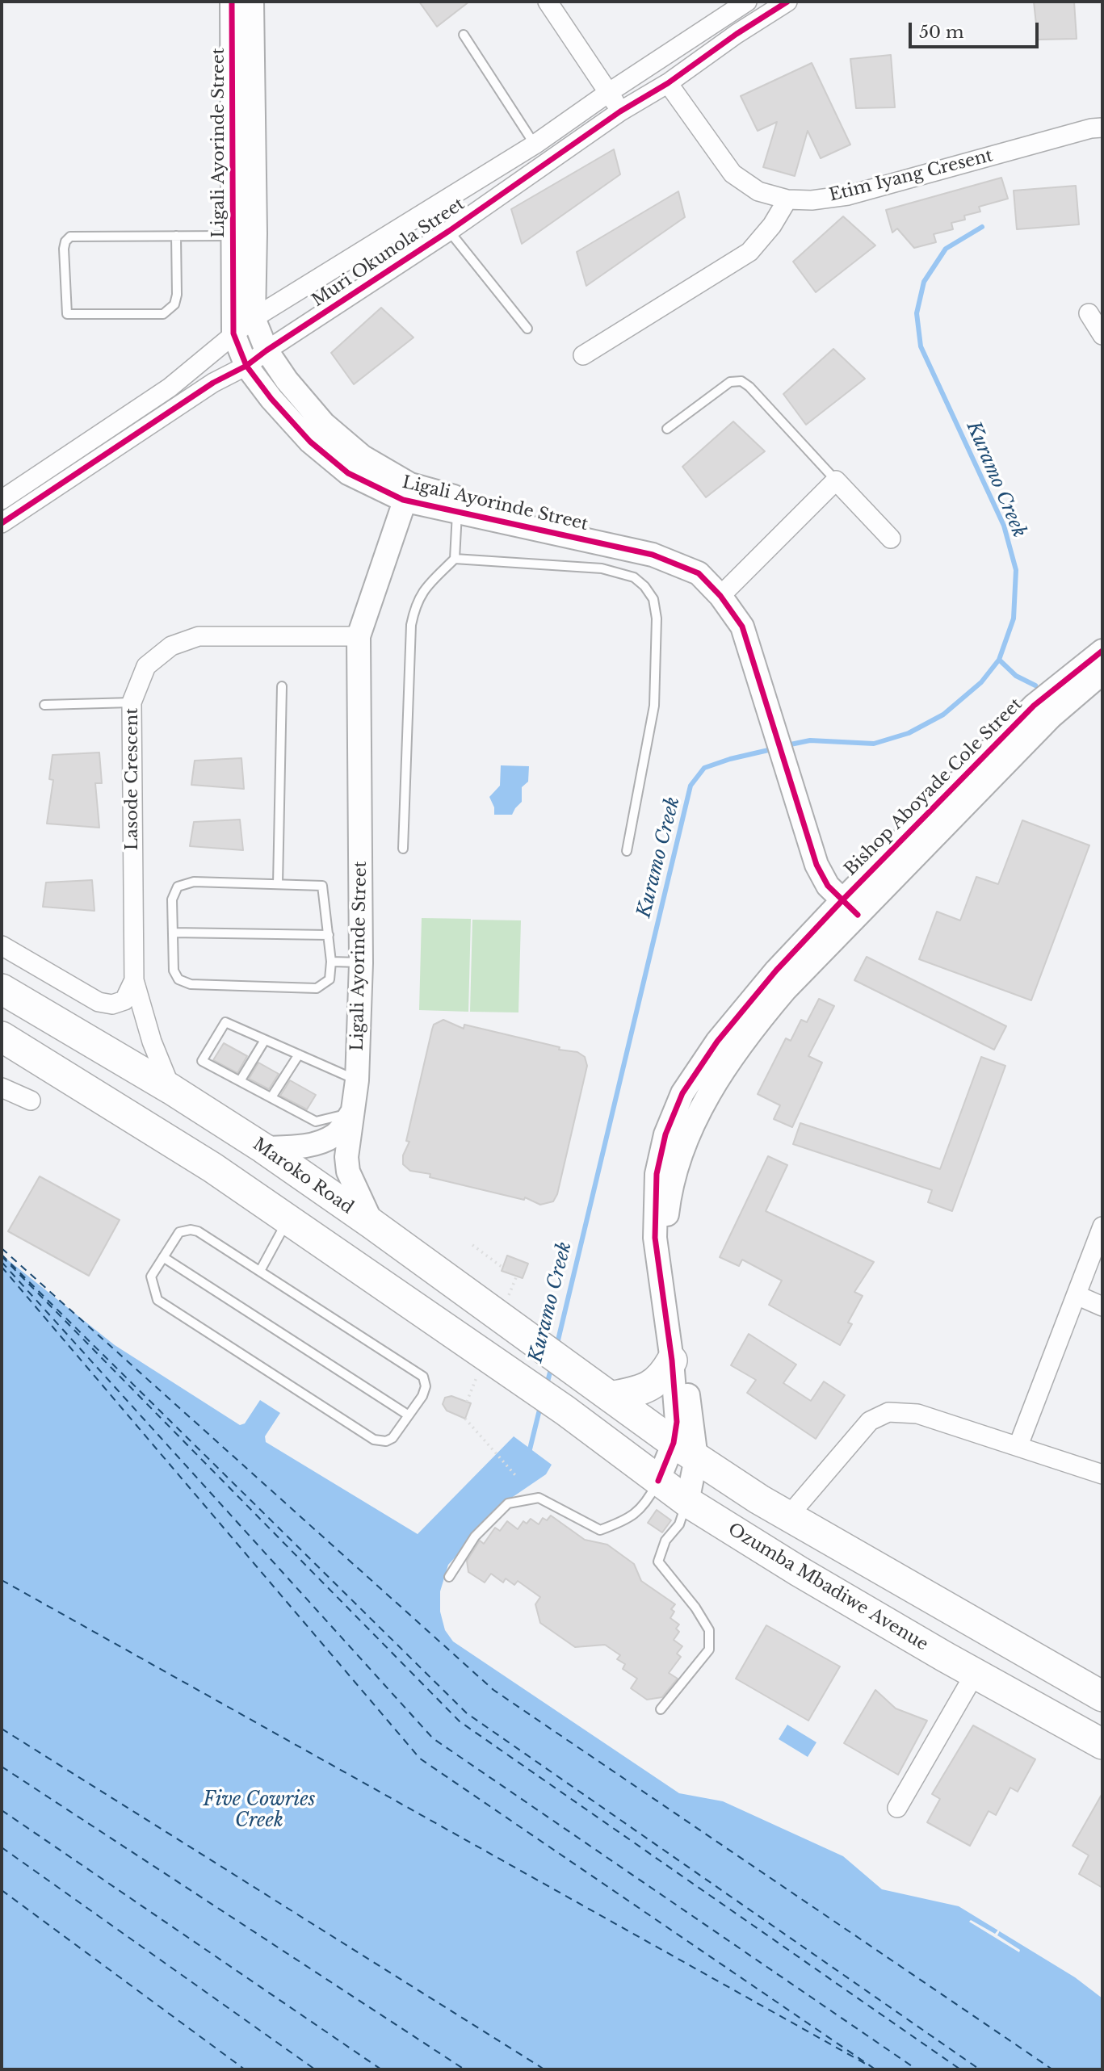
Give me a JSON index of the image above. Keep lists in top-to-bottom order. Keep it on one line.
{"streets":{"highway":["Maroko Road","Ozumba Mbadiwe Avenue"],"street":["Ligali Ayorinde Street","Etim Iyang Cresent","Muri Okunola Street","Lasode Crescent","Bishop Aboyade Cole Street"]},"crossings":[["Ligali Ayorinde Street","Muri Okunola Street"],["Ligali Ayorinde Street","Lasode Crescent"],["Ligali Ayorinde Street","Bishop Aboyade Cole Street"],["Ligali Ayorinde Street","Maroko Road"],["Etim Iyang Cresent","Muri Okunola Street"],["Lasode Crescent","Maroko Road"],["Bishop Aboyade Cole Street","Ozumba Mbadiwe Avenue"]],"water":["Kuramo Creek","Five Cowries Creek"],"scale_bar":"50 m"}
